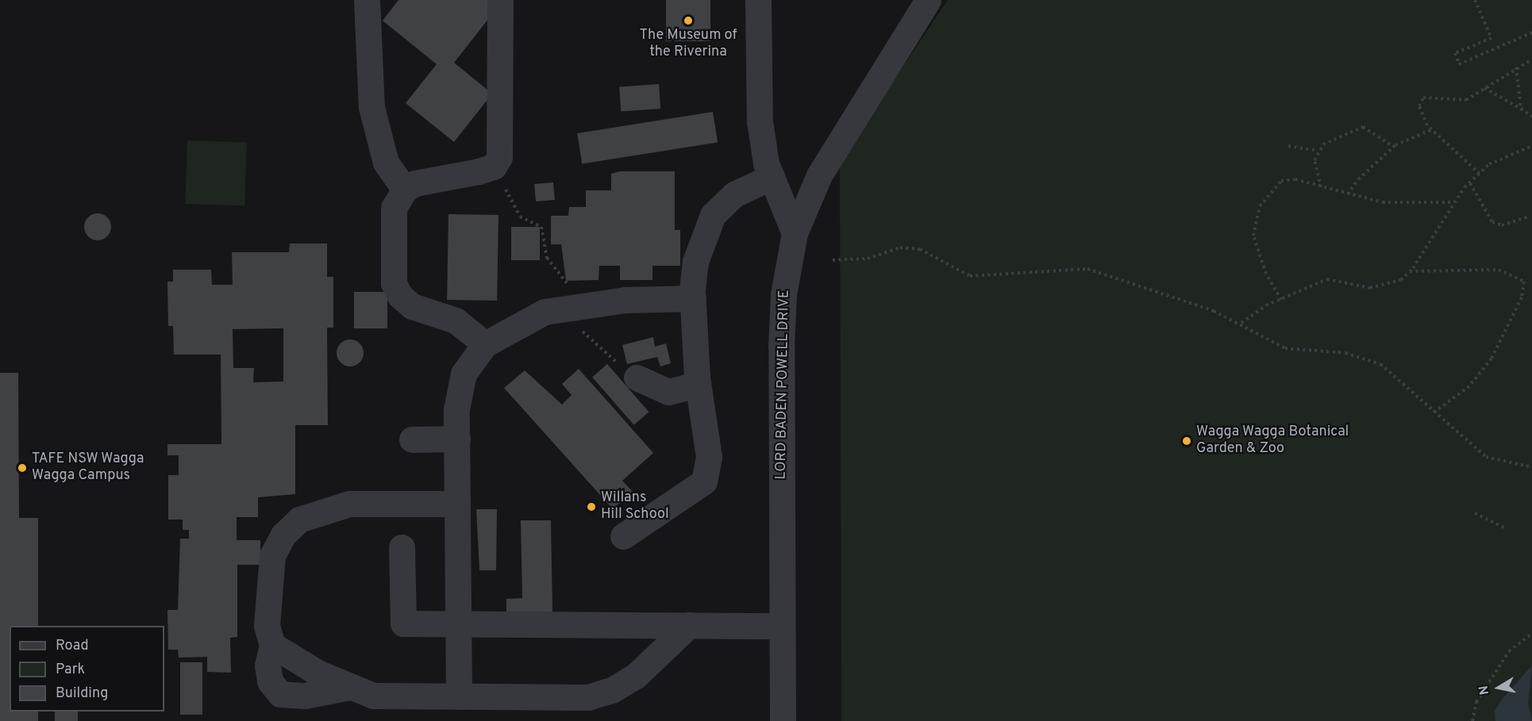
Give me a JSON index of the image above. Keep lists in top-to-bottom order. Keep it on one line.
{"streets":{"street":["LORD BADEN POWELL DRIVE"]},"places":["The Museum of the Riverina","Wagga Wagga Botanical Garden & Zoo","TAFE NSW Wagga Wagga Campus","Willans Hill School"],"legend":["Road","Park","Building"],"north":"left"}
